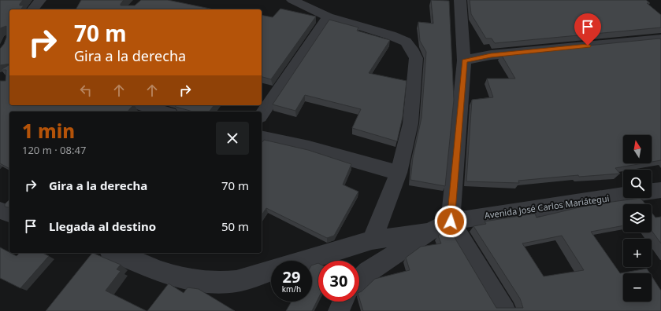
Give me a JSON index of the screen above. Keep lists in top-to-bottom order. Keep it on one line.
{"streets":{"street":["Avenida José Carlos Mariátegui"]},"north":"top","page":{"turn":["70 m","Gira a la derecha"],"heading":["1 min","120 m · 08:47"],"map_buttons":["+","−"],"list":[{"name":"Gira a la derecha","value":"70 m"},{"name":"Llegada al destino","value":"50 m"}],"speed":"29 km/h","limit":"30"}}
